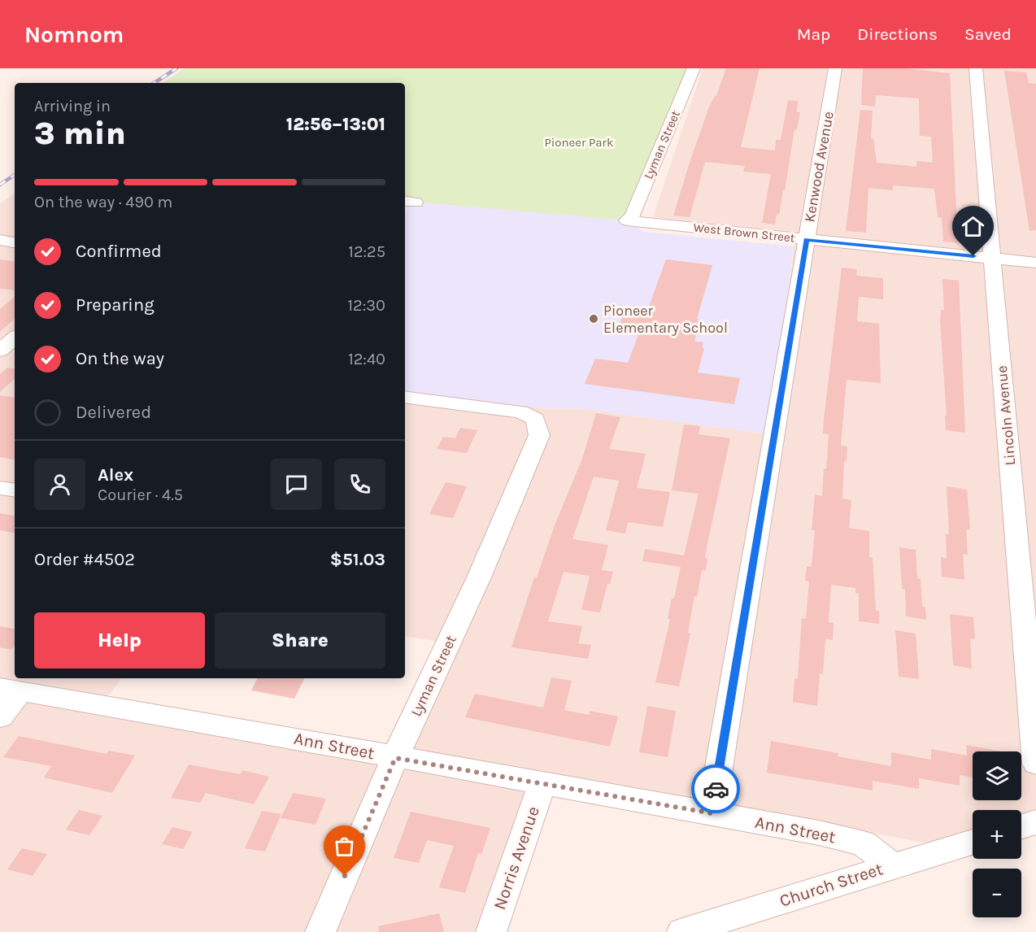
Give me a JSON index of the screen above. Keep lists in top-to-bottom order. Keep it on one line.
{"streets":{"street":["Lyman Street","Kenwood Avenue","West Brown Street","Lincoln Avenue","Ann Street","Norris Avenue","Church Street"]},"crossings":[["Lyman Street","West Brown Street"],["Lyman Street","Ann Street"],["Kenwood Avenue","West Brown Street"],["Kenwood Avenue","Ann Street"],["West Brown Street","Lincoln Avenue"],["Ann Street","Norris Avenue"],["Ann Street","Church Street"]],"parks":["Pioneer Park"],"places":["Pioneer Elementary School"],"page":{"header":"Nomnom","nav":["Map","Directions","Saved"],"heading":["3 min","Arriving in","12:56–13:01"],"panel":["Alex","Courier · 4.5","Order #4502","$51.03"],"bar":"On the way · 490 m","list":[["Confirmed","12:25"],["Preparing","12:30"],["On the way","12:40"],"Delivered"],"buttons":["Help","Share"],"map_buttons":["+","−"]}}
